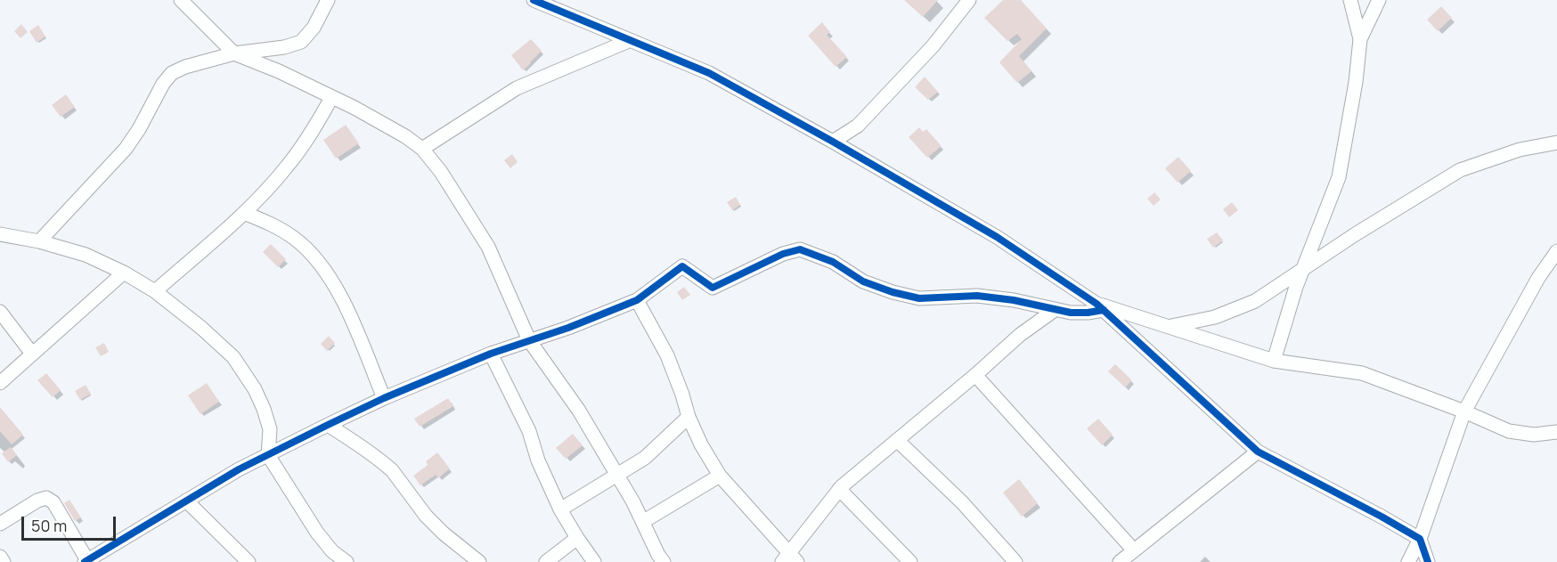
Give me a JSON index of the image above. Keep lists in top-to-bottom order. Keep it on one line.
{"scale_bar":"50 m"}
